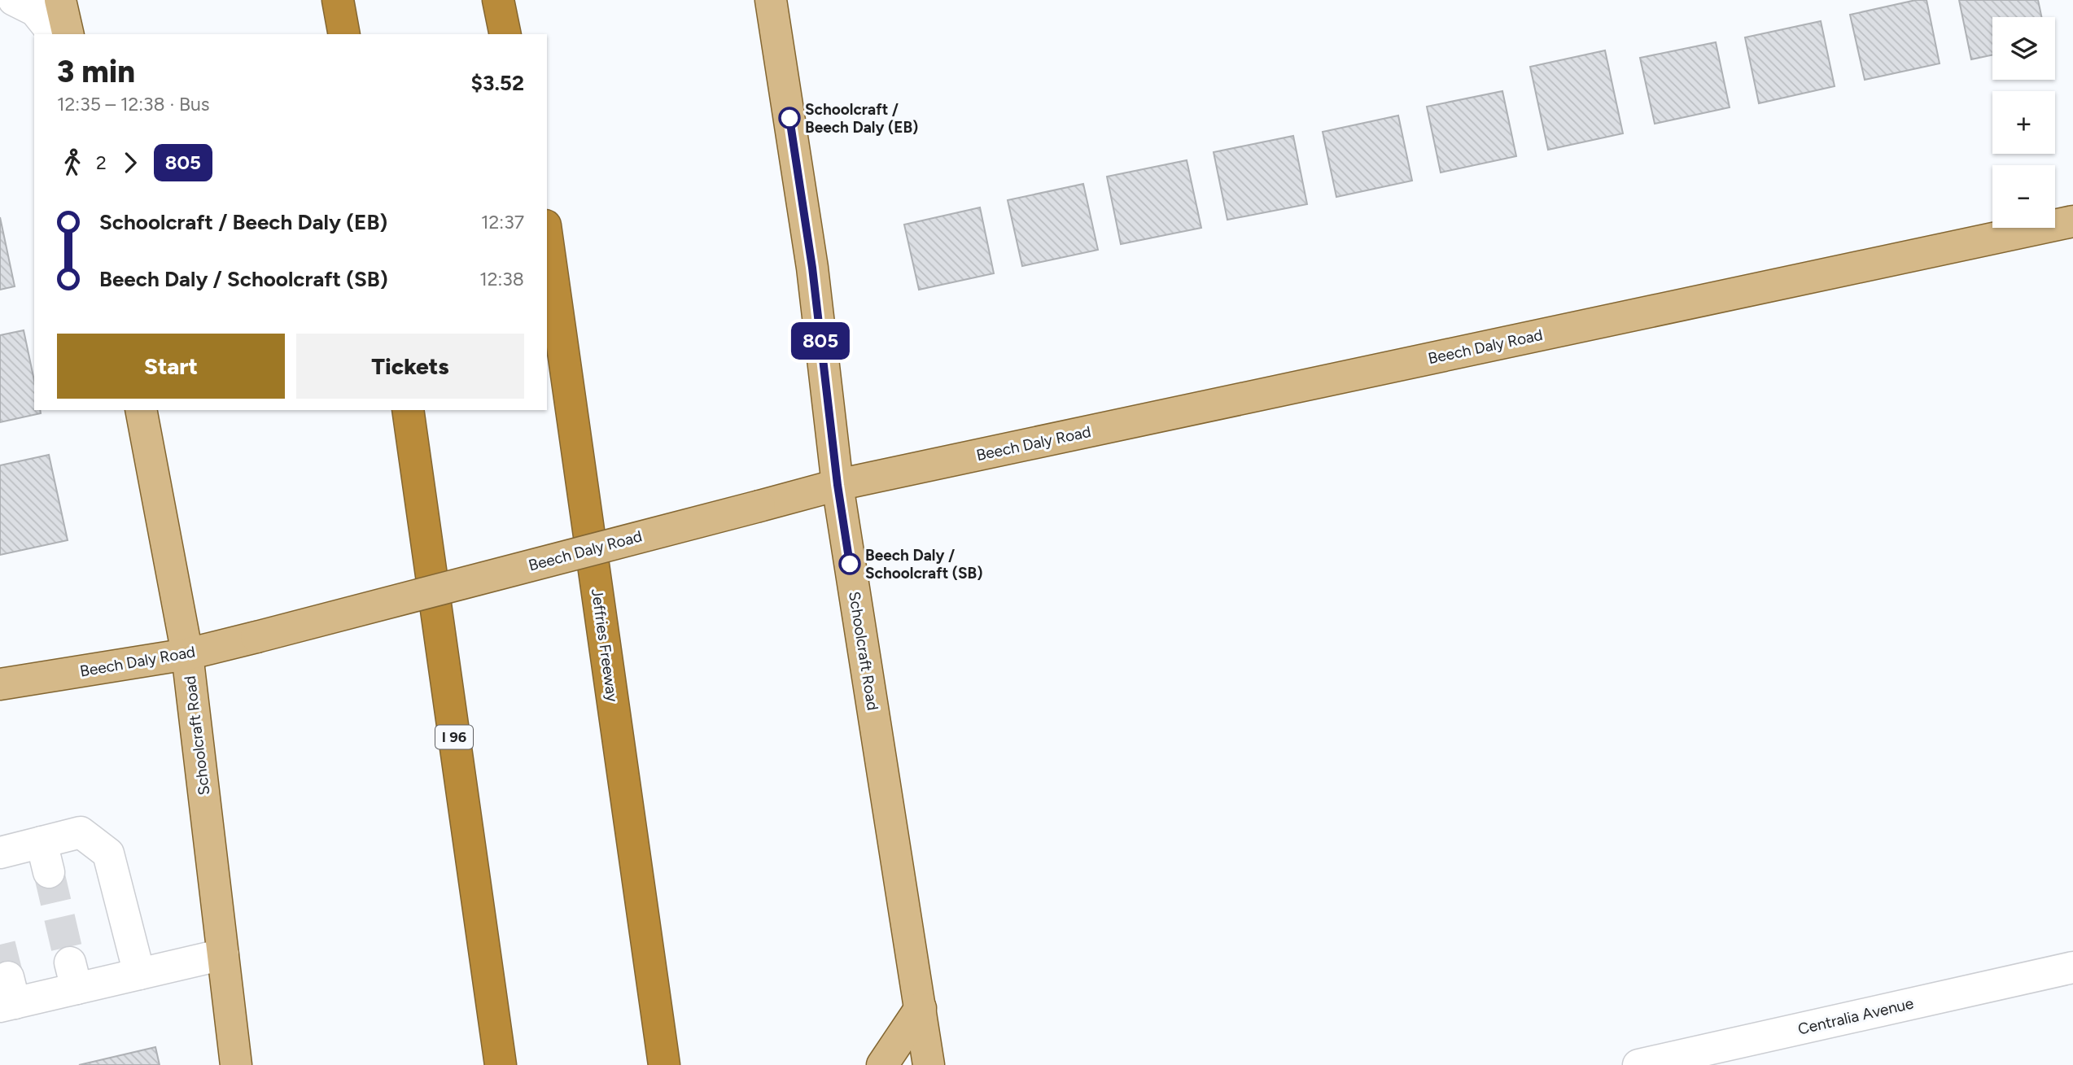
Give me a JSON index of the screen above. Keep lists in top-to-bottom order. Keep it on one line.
{"streets":{"highway":["Jeffries Freeway","I 96"],"main road":["Beech Daly Road","Schoolcraft Road"],"street":["Centralia Avenue"]},"crossings":[["Beech Daly Road","Schoolcraft Road"]],"places":["Schoolcraft / Beech Daly (EB)","Beech Daly / Schoolcraft (SB)"],"lines":["bus line 805"],"page":{"on_map":"805","map_buttons":["+","−"],"heading":["3 min","12:35 – 12:38 · Bus","$3.52"],"legs":["2","805"],"list":[{"name":"Schoolcraft / Beech Daly (EB)","value":"12:37"},{"name":"Beech Daly / Schoolcraft (SB)","value":"12:38"}],"buttons":["Start","Tickets"]}}
